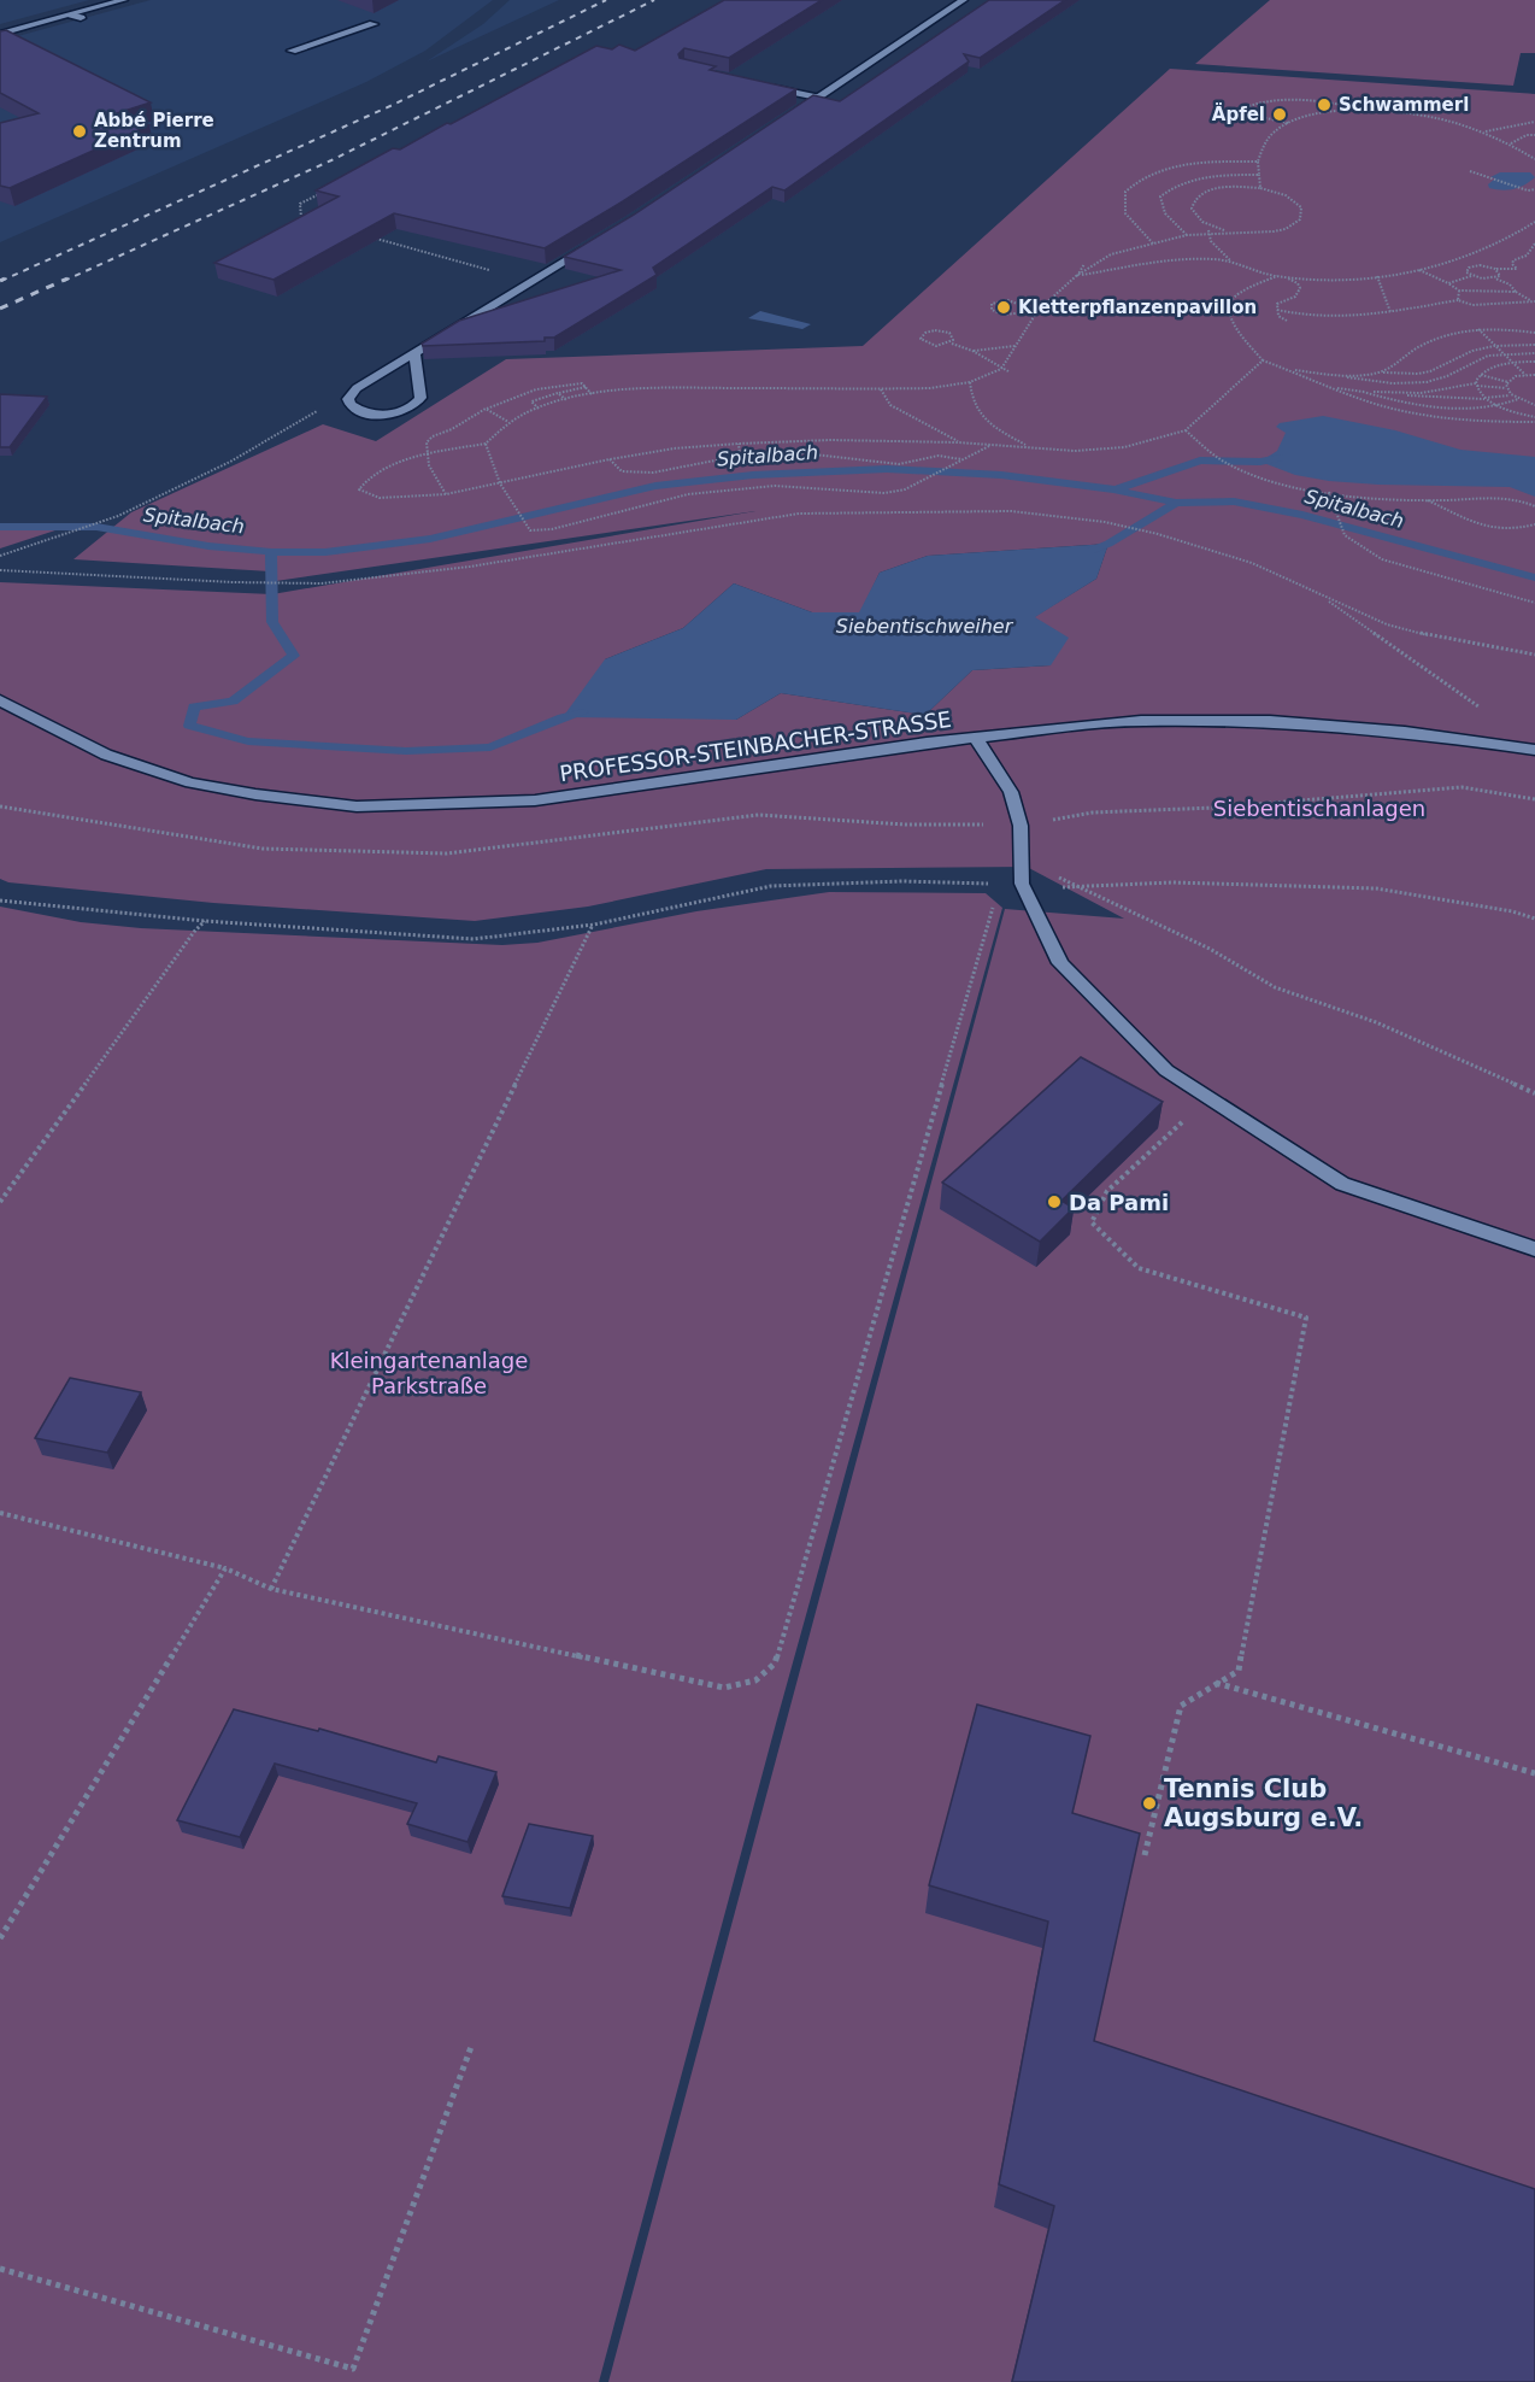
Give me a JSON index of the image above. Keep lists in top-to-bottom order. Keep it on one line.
{"streets":{"street":["PROFESSOR-STEINBACHER-STRASSE"]},"water":["Spitalbach","Siebentischweiher"],"parks":["Siebentischanlagen","Kleingartenanlage Parkstraße"],"places":["Schwammerl","Äpfel","Abbé Pierre Zentrum","Kletterpflanzenpavillon","Da Pami","Tennis Club Augsburg e.V."]}
